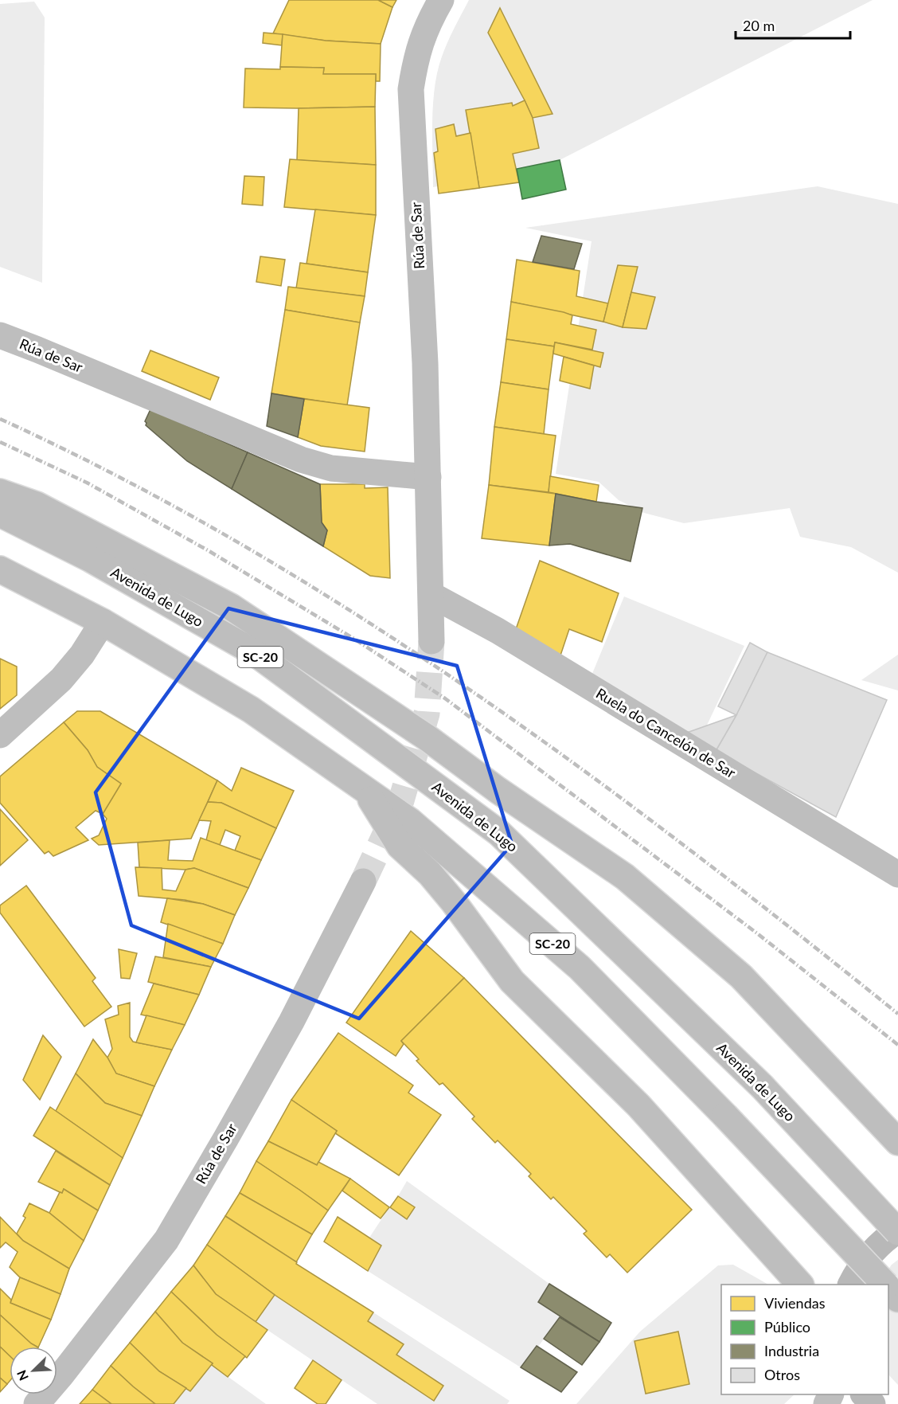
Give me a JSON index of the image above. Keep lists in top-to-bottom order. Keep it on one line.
{"streets":{"main road":["Rúa de Sar","Avenida de Lugo","SC-20","Ruela do Cancelón de Sar"]},"crossings":[["Rúa de Sar","Ruela do Cancelón de Sar"]],"legend":["Viviendas","Público","Industria","Otros"],"scale_bar":"20 m","north":"bottom left"}
